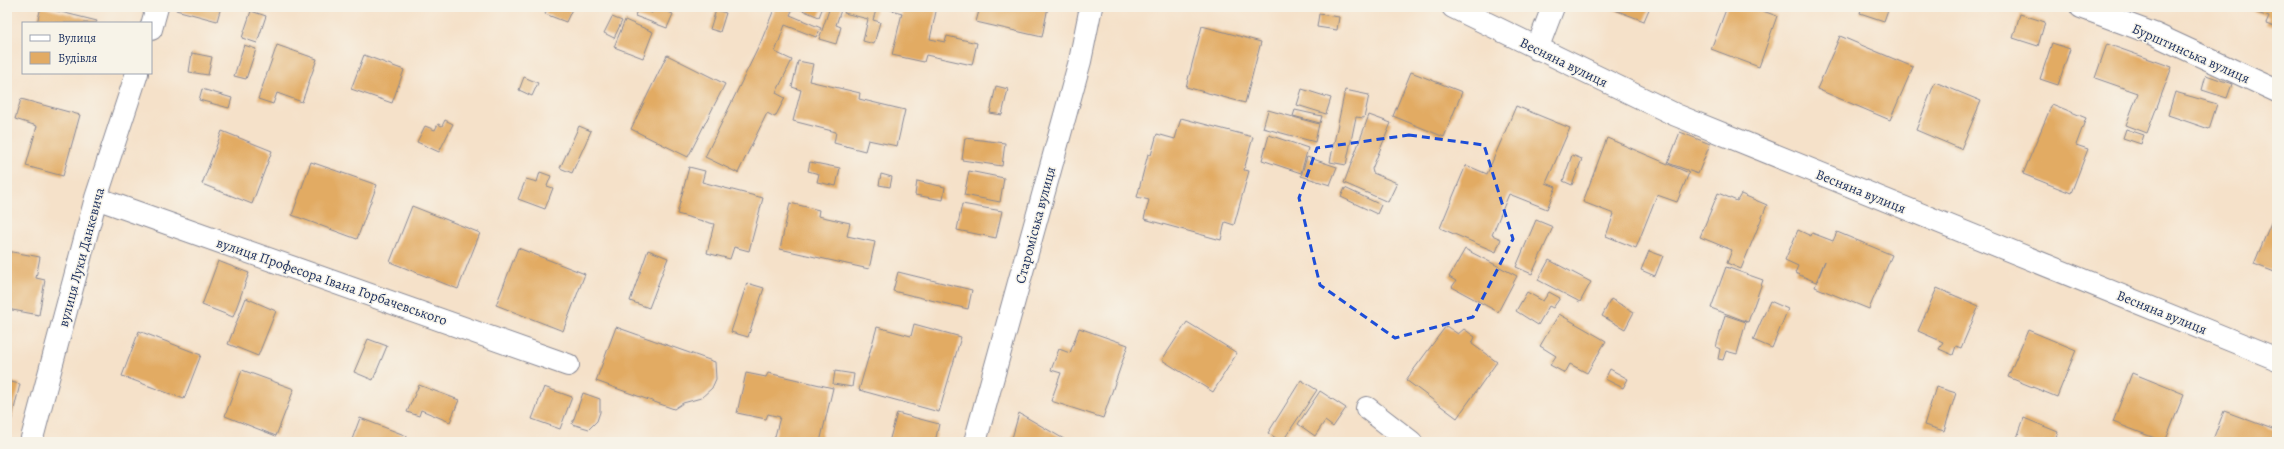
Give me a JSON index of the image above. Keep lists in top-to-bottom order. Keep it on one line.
{"streets":{"street":["Бурштинська вулиця","Весняна вулиця","Староміська вулиця","вулиця Луки Данкевича","вулиця Професора Івана Горбачевського"]},"crossings":[["вулиця Луки Данкевича","вулиця Професора Івана Горбачевського"]],"legend":["Вулиця","Будівля"]}
